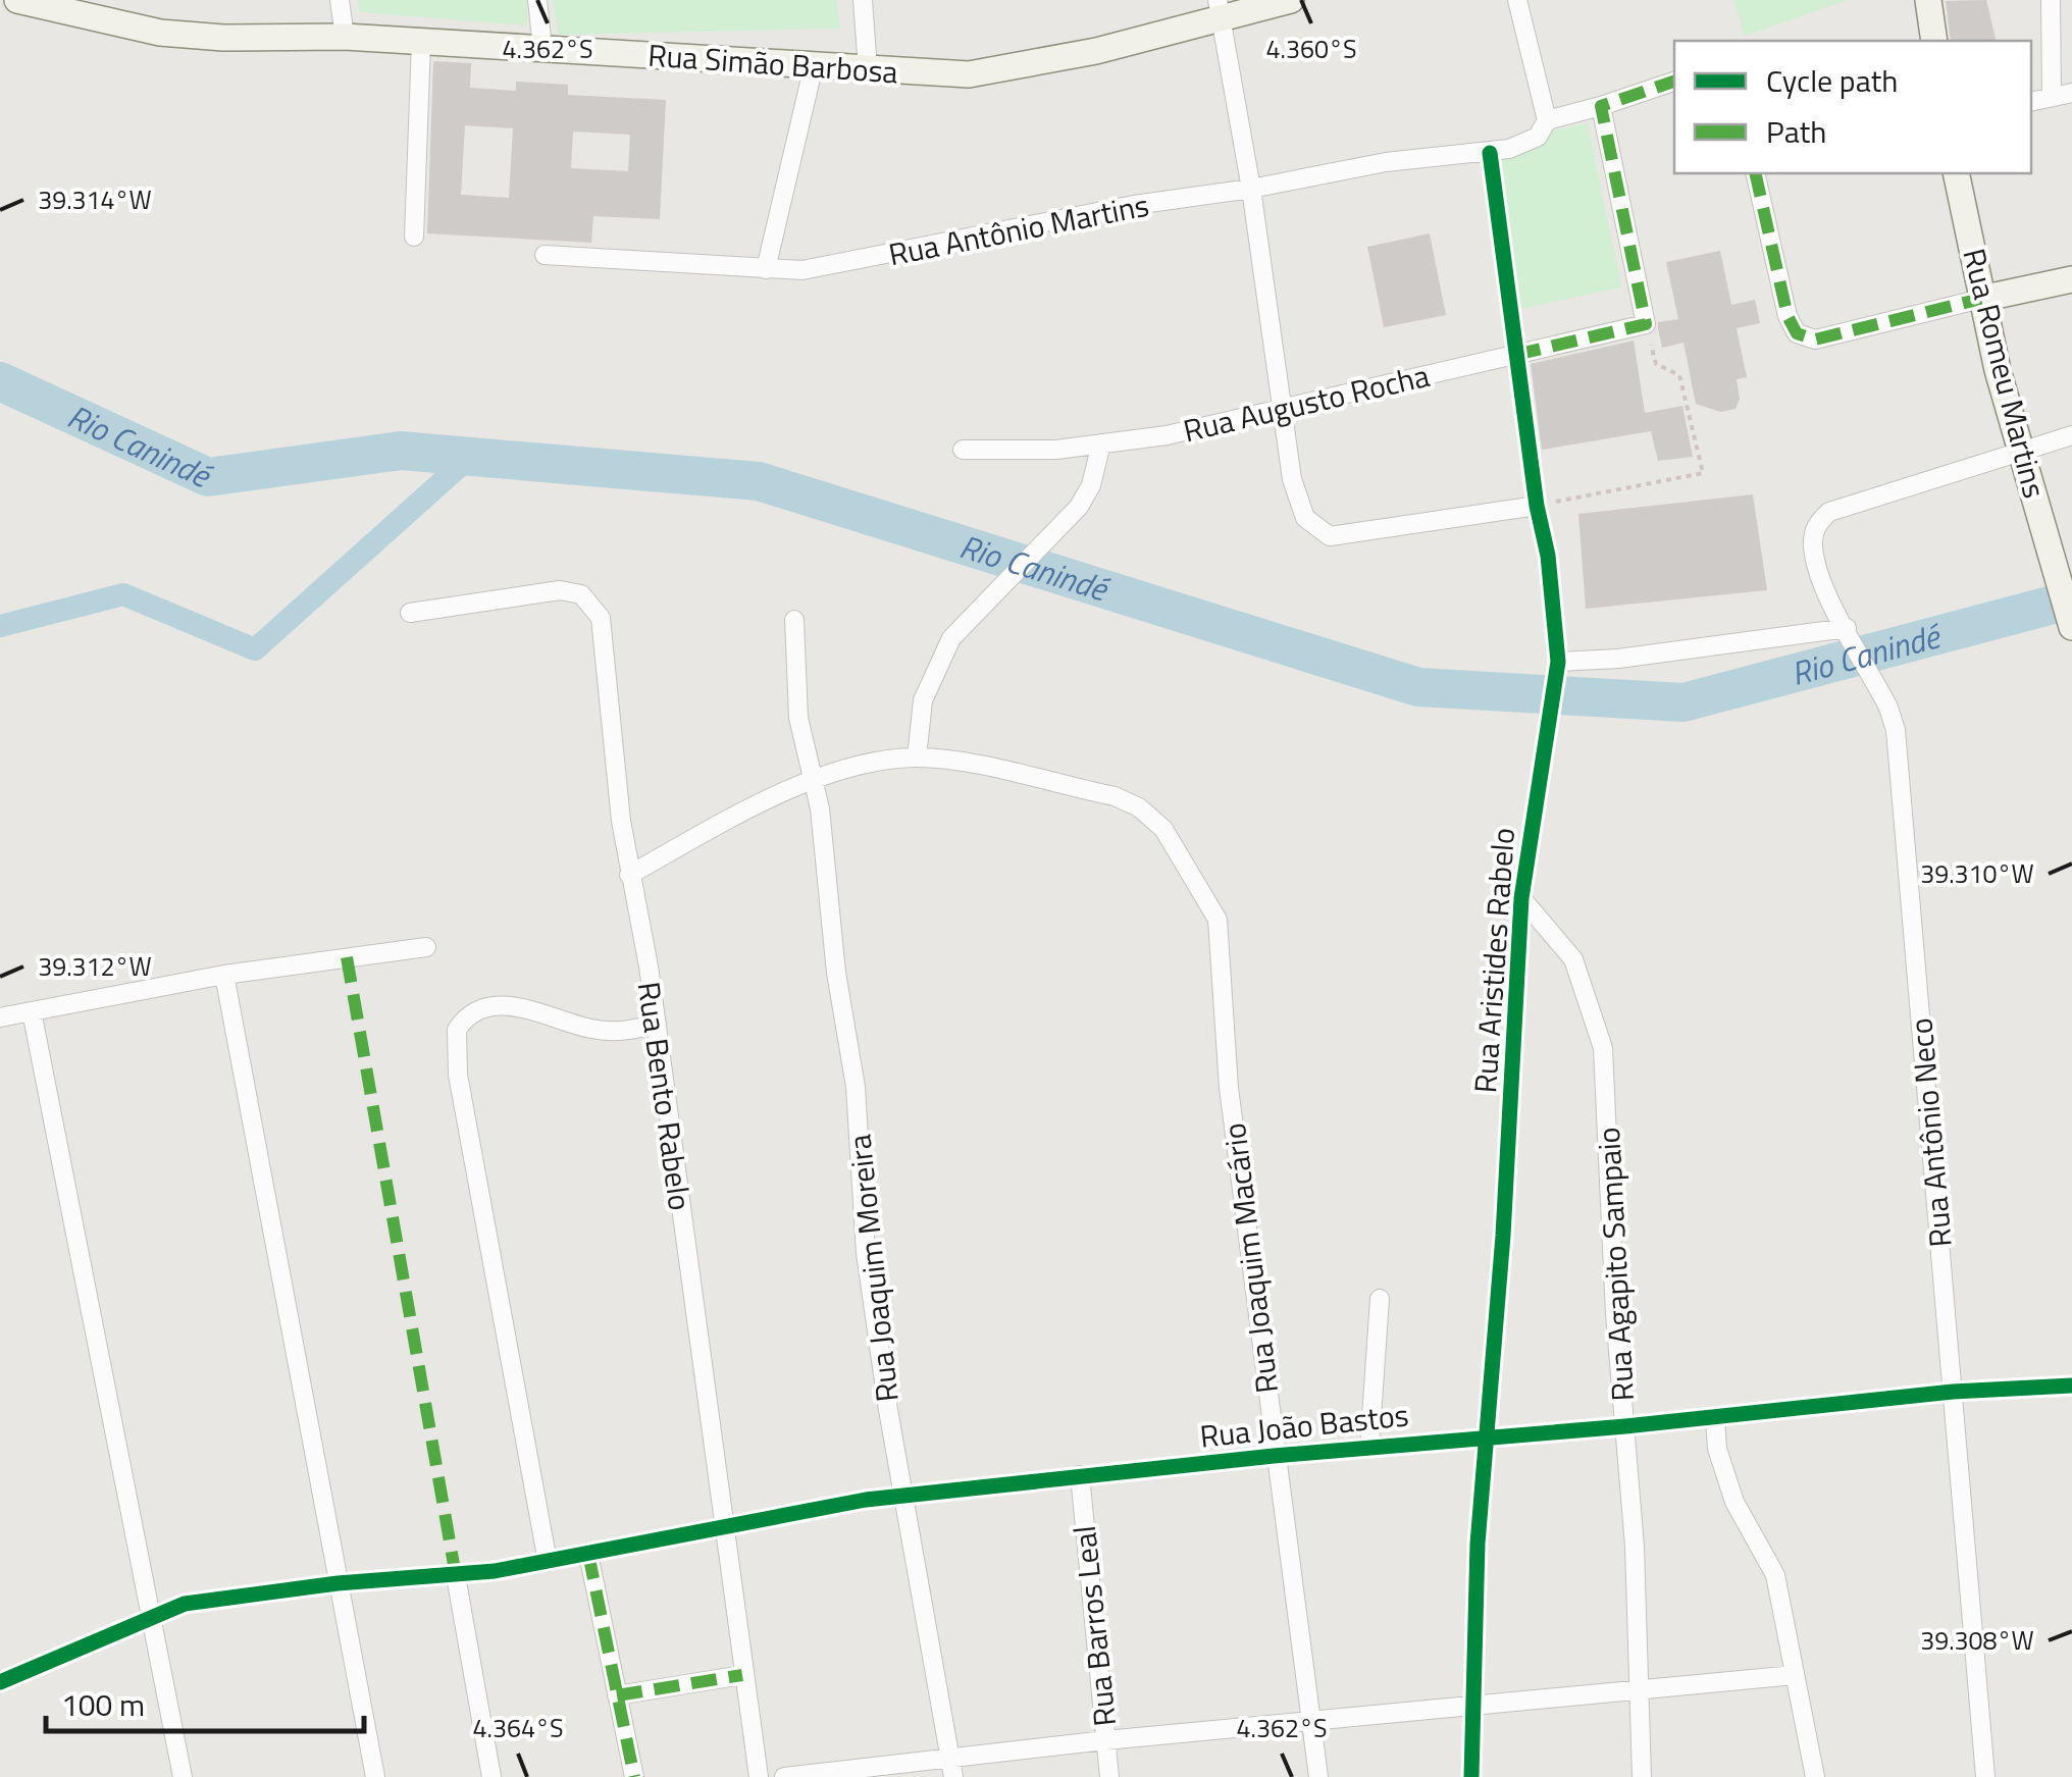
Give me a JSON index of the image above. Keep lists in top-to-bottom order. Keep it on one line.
{"streets":{"street":["Rua Simão Barbosa","Rua Antônio Martins","Rua Romeu Martins","Rua Augusto Rocha","Rua Aristides Rabelo","Rua Bento Rabelo","Rua Antônio Neco","Rua Joaquim Macário","Rua Agapito Sampaio","Rua Joaquim Moreira","Rua João Bastos","Rua Barros Leal"]},"crossings":[["Rua Antônio Martins","Rua Aristides Rabelo"],["Rua Romeu Martins","Rua Antônio Neco"],["Rua Augusto Rocha","Rua Aristides Rabelo"],["Rua Aristides Rabelo","Rua Agapito Sampaio"],["Rua Aristides Rabelo","Rua João Bastos"],["Rua Bento Rabelo","Rua João Bastos"],["Rua Antônio Neco","Rua João Bastos"],["Rua Joaquim Macário","Rua João Bastos"],["Rua Agapito Sampaio","Rua João Bastos"],["Rua Joaquim Moreira","Rua João Bastos"],["Rua João Bastos","Rua Barros Leal"]],"water":["Rio Canindé"],"legend":["Cycle path","Path"],"scale_bar":"100 m","coordinates":["4.362°S","4.360°S","39.314°W","39.310°W","39.312°W","39.308°W","4.364°S"]}
